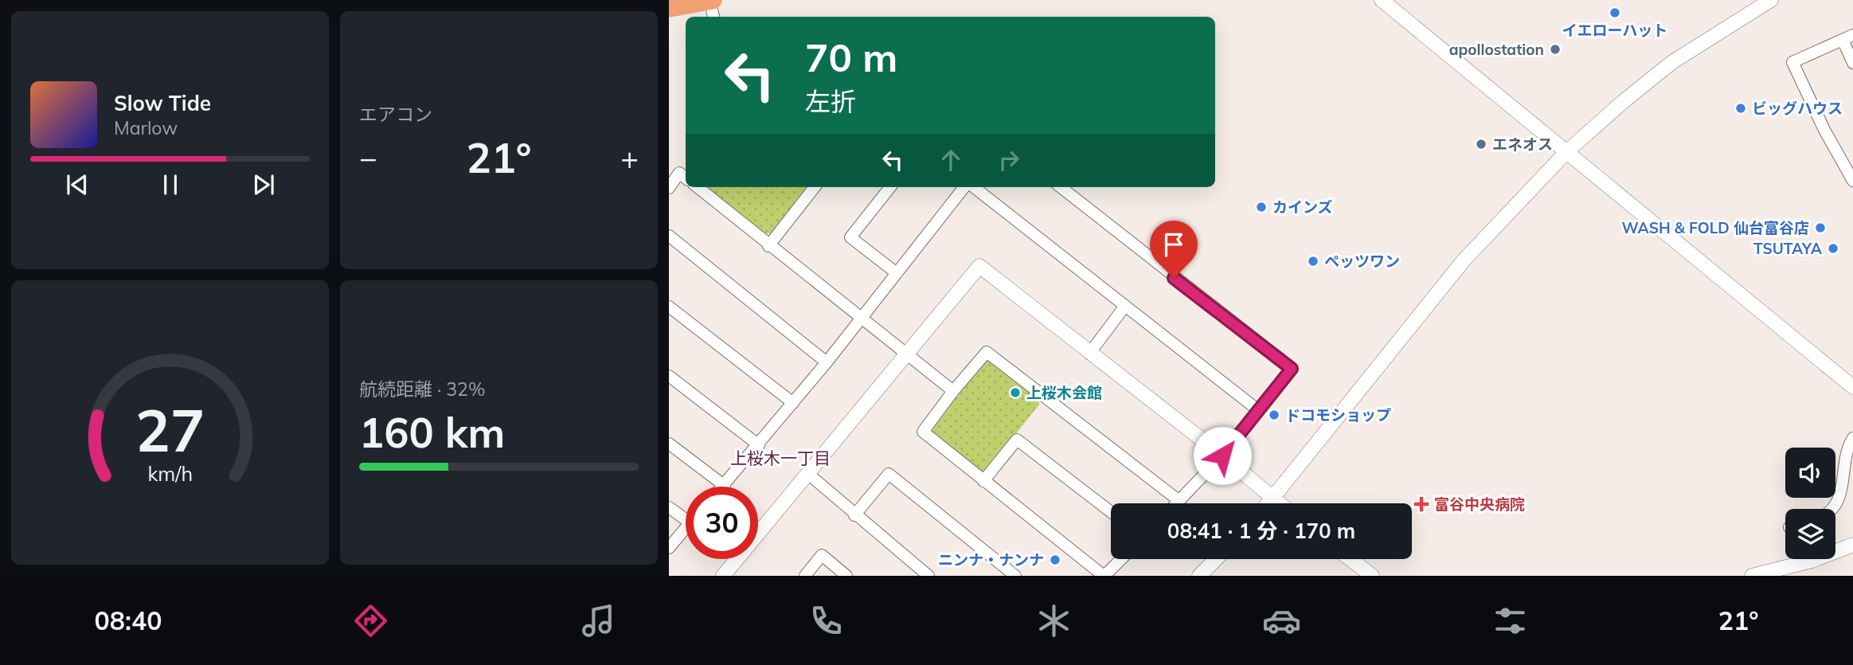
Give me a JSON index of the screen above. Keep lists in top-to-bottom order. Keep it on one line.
{"districts":["上桜木一丁目"],"places":{"other":["イエローハット","apollostation","ビッグハウス","エネオス","カインズ","WASH & FOLD 仙台富谷店","TSUTAYA","ペッツワン","上桜木会館","ドコモショップ","ニンナ・ナンナ"],"health":["富谷中央病院"]},"page":{"tile":["エアコン",["航続距離 · 32%","160 km"]],"turn":["70 m","左折"],"song":["Slow Tide","Marlow"],"heat":["−","21°","+"],"limit":"30","trip":"08:41 · 1 分 · 170 m","tabs":["08:40","21°"],"gauge":["27","km/h"]}}
